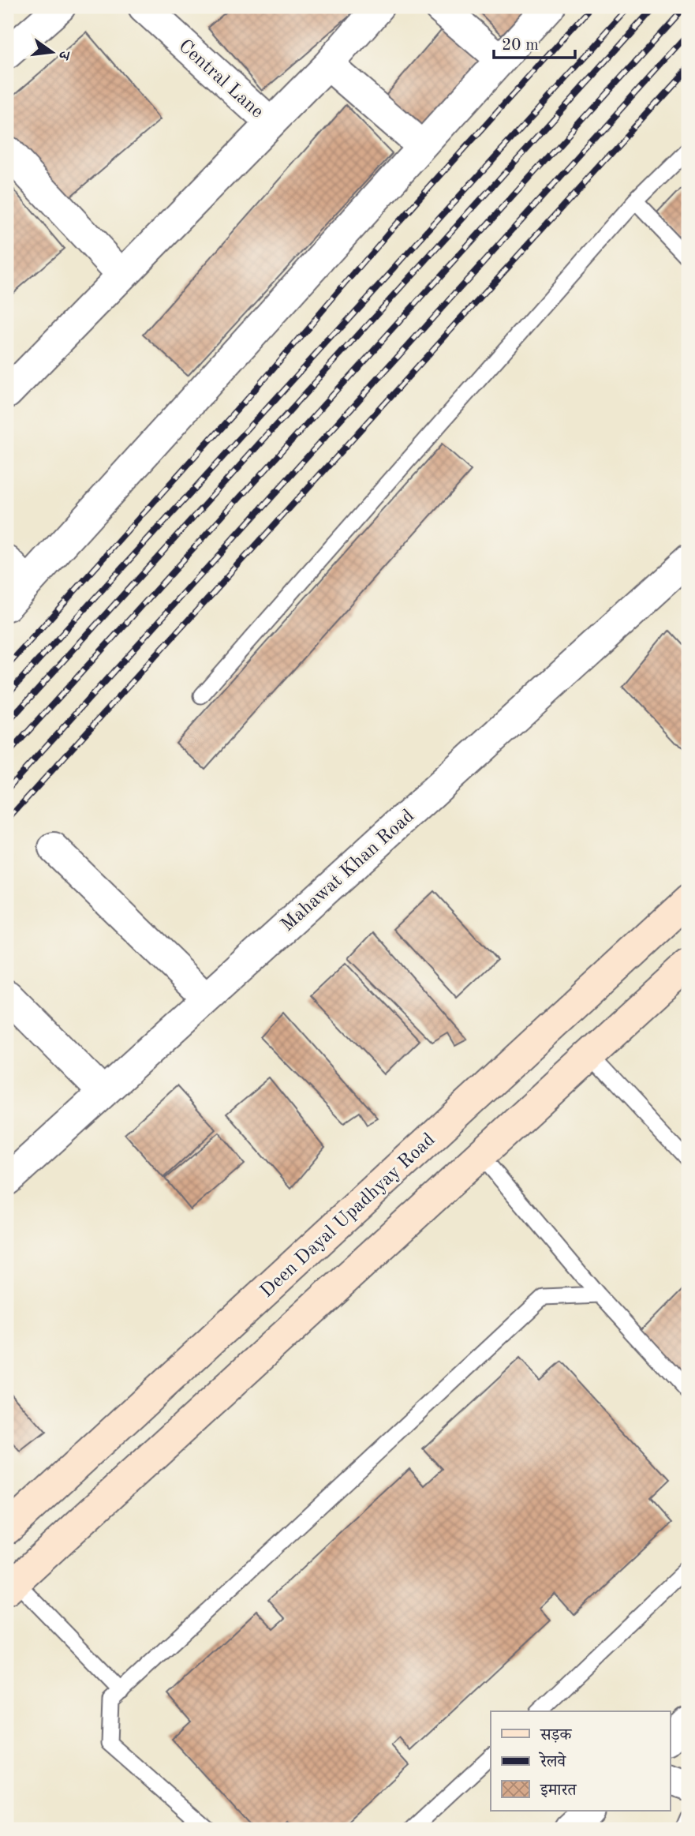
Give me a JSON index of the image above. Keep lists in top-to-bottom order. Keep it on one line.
{"streets":{"main road":["Deen Dayal Upadhyay Road"],"street":["Central Lane","Mahawat Khan Road"]},"legend":["सड़क","रेलवे","इमारत"],"scale_bar":"20 m","north":"right"}
